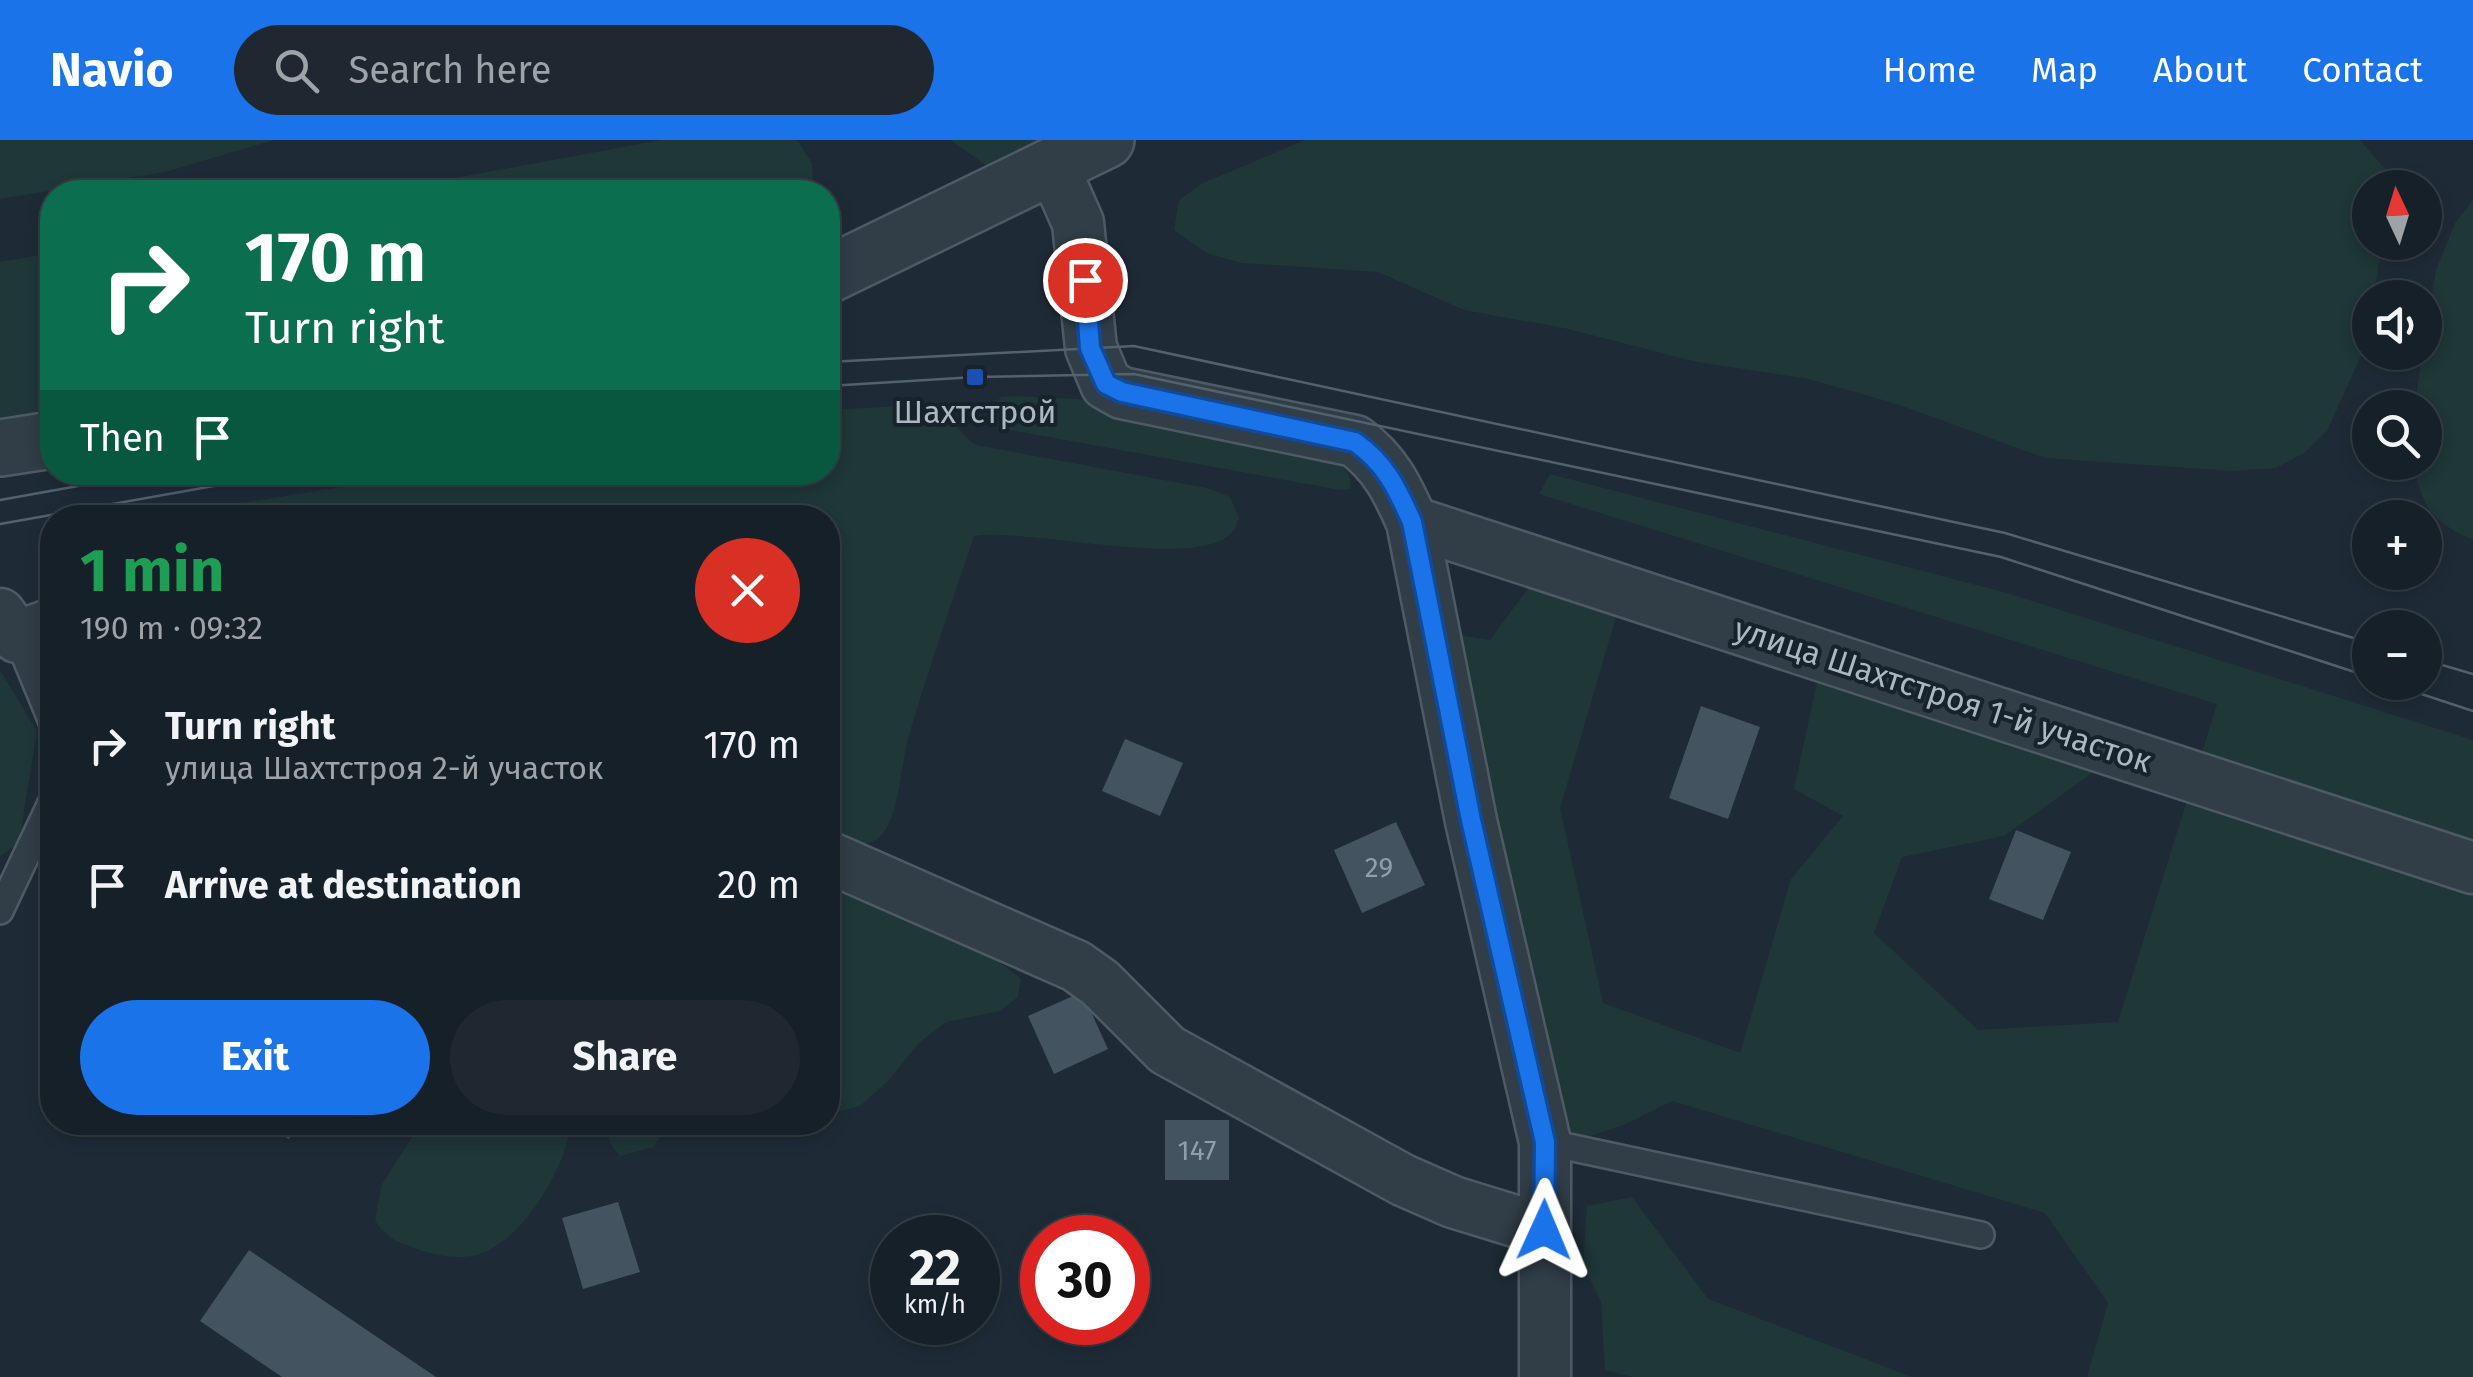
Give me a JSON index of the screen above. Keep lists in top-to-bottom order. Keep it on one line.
{"streets":{"street":["улица Шахтстроя 1-й участок"]},"places":{"transit":["Шахтстрой"]},"house_numbers":["29","147"],"north":"top","page":{"header":"Navio","search":"Search here","nav":["Home","Map","About","Contact"],"map_buttons":["+","−"],"turn":["170 m","Turn right"],"then":"Then","heading":["1 min","190 m · 09:32"],"list":[{"name":"Turn right","note":"улица Шахтстроя 2-й участок","value":"170 m"},{"name":"Arrive at destination","value":"20 m"}],"buttons":["Exit","Share"],"speed":"22 km/h","limit":"30"}}
